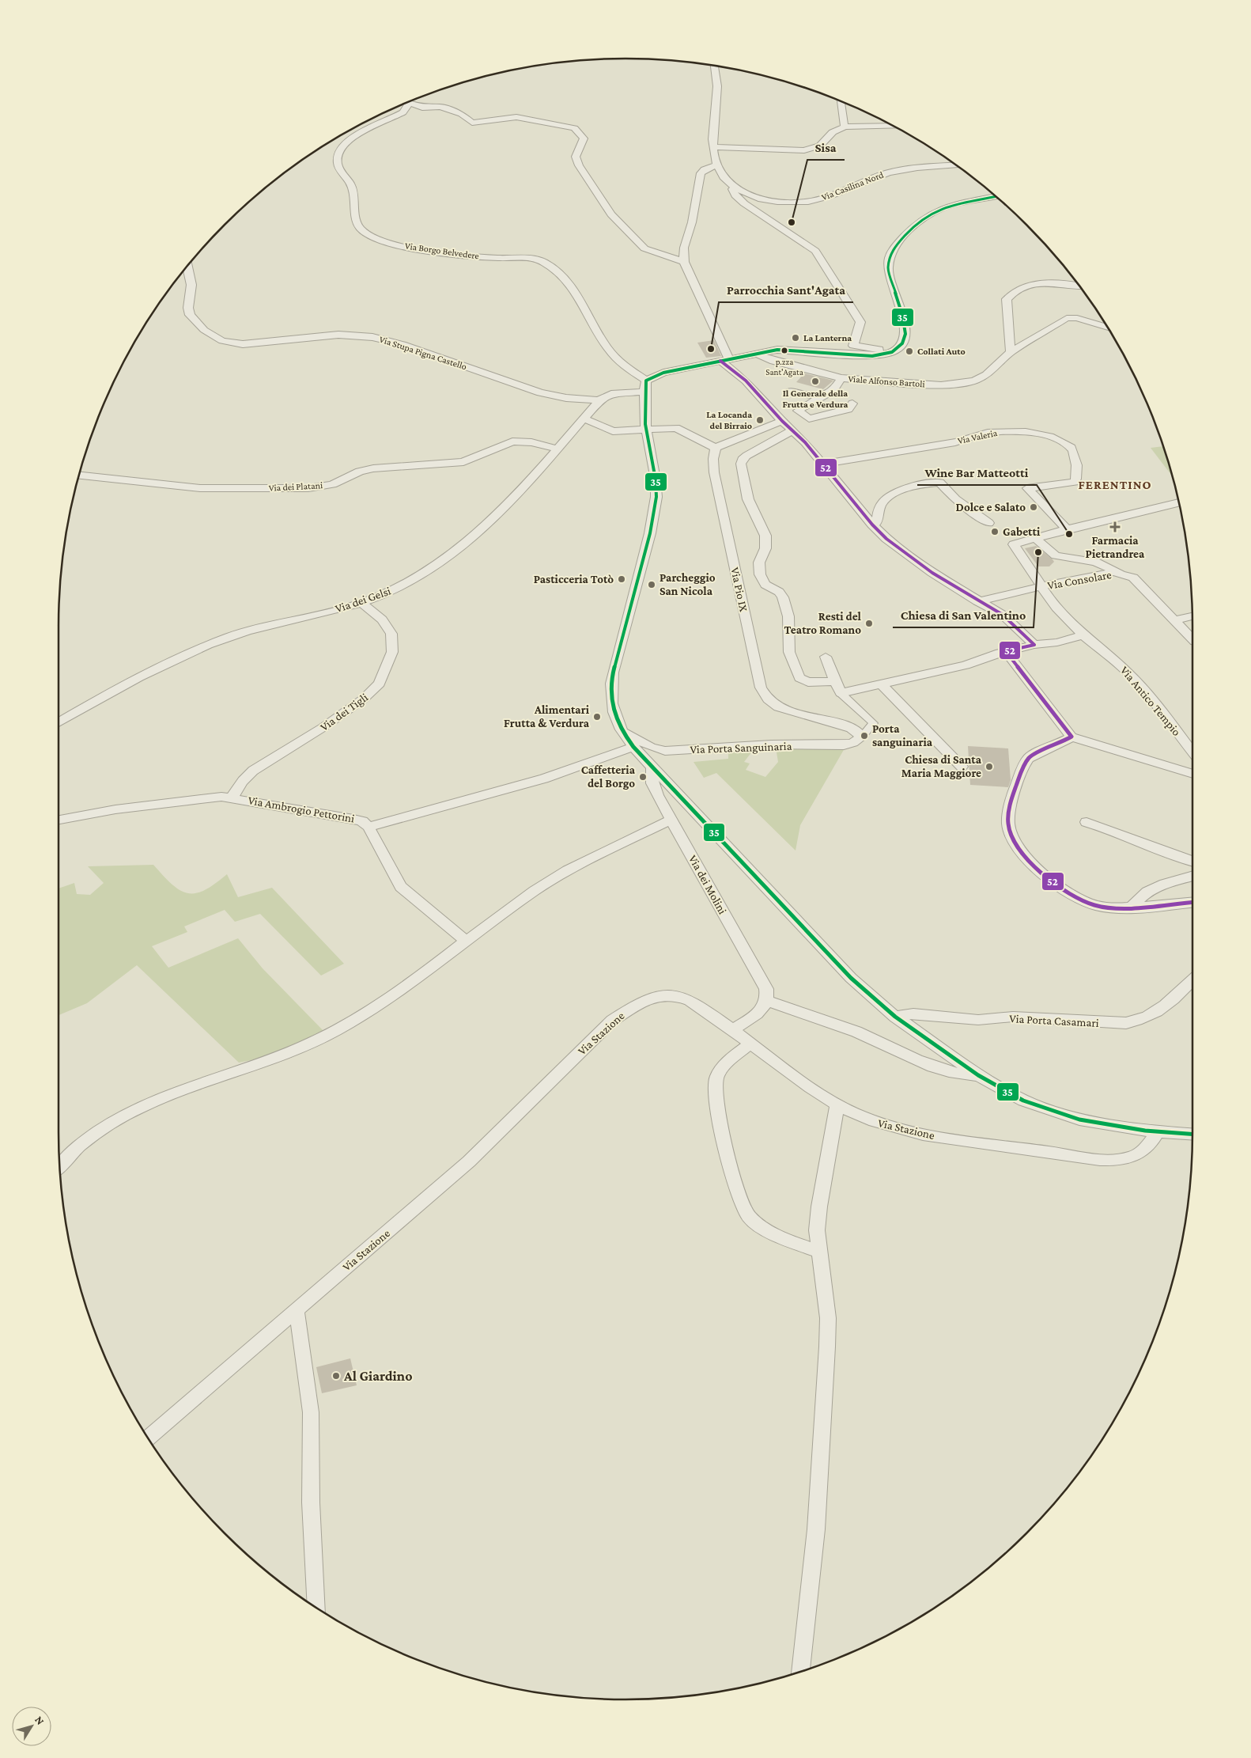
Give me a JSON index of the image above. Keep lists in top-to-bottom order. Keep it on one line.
{"streets":{"street":["Via Casilina Nord","Via Borgo Belvedere","Via Stupa Pigna Castello","Viale Alfonso Bartoli","Via Valeria","Via dei Platani","Via Consolare","Via Pio IX","Via dei Gelsi","Via Antico Tempio","Via dei Tigli","Via Porta Sanguinaria","Via Ambrogio Pettorini","Via dei Molini","Via Porta Casamari","Via Stazione"]},"crossings":[["Via Stupa Pigna Castello","Via dei Gelsi"],["Via dei Platani","Via dei Gelsi"],["Via Consolare","Via Antico Tempio"],["Via Pio IX","Via Porta Sanguinaria"],["Via dei Gelsi","Via dei Tigli"],["Via dei Tigli","Via Ambrogio Pettorini"]],"districts":["FERENTINO"],"places":{"other":["Sisa","La Lanterna","Parrocchia Sant'Agata","p.zza Sant'Agata","Collati Auto","Il Generale della Frutta e Verdura","La Locanda del Birraio","Dolce e Salato","Gabetti","Wine Bar Matteotti","Chiesa di San Valentino","Pasticceria Totò","Parcheggio San Nicola","Resti del Teatro Romano","Alimentari Frutta & Verdura","Porta sanguinaria","Chiesa di Santa Maria Maggiore","Caffetteria del Borgo","Al Giardino"],"health":["Farmacia Pietrandrea"]},"lines":["transit line 35","transit line 52"],"north":"top right"}
